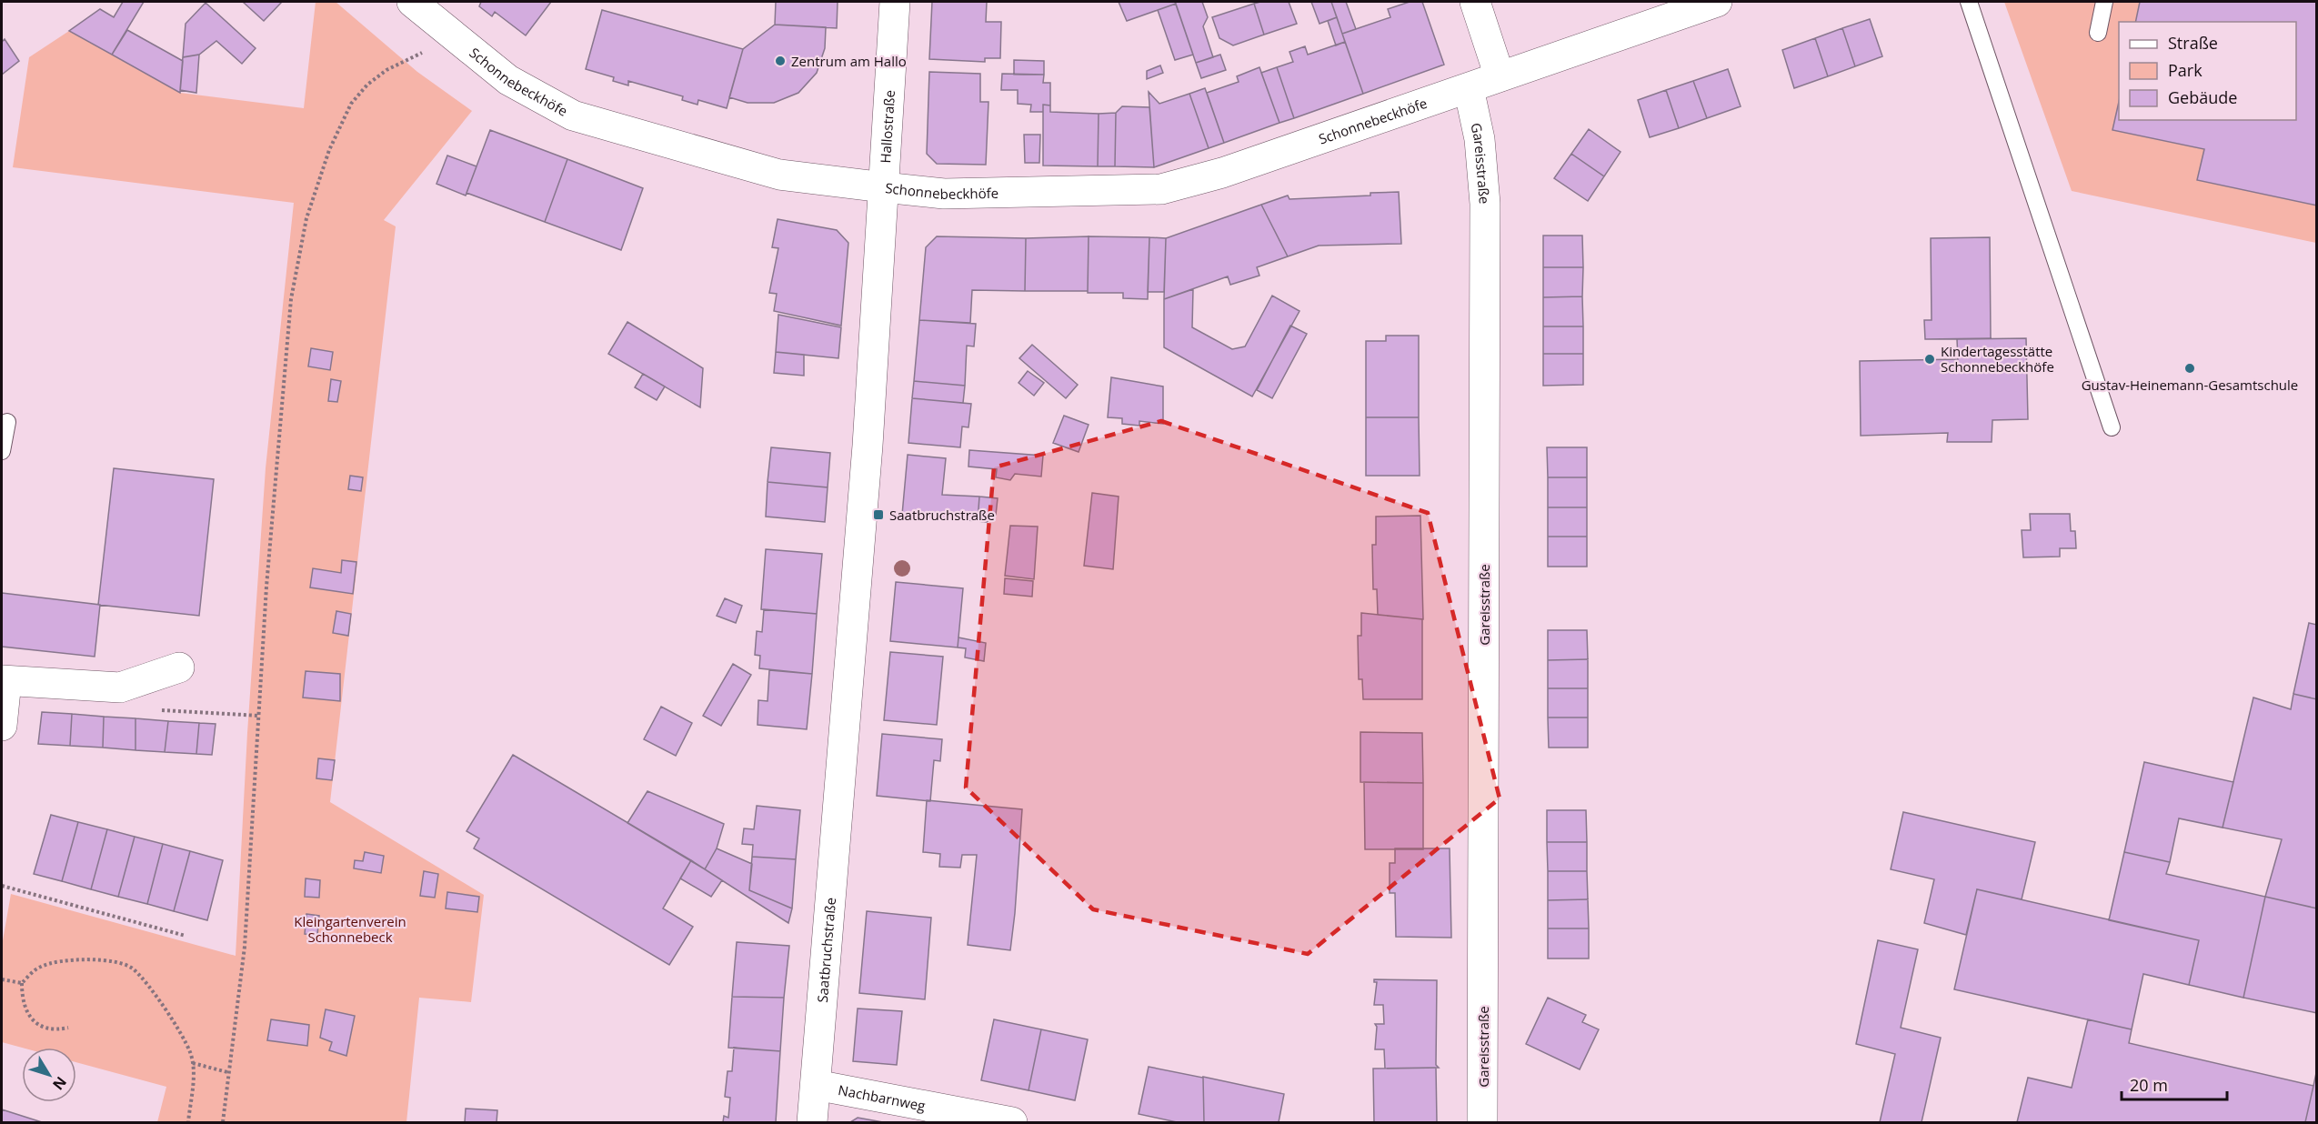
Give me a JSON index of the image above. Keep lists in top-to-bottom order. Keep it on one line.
{"streets":{"street":["Schonnebeckhöfe","Hallostraße","Gareisstraße","Saatbruchstraße","Nachbarnweg"]},"crossings":[["Schonnebeckhöfe","Hallostraße"],["Schonnebeckhöfe","Gareisstraße"],["Schonnebeckhöfe","Saatbruchstraße"],["Hallostraße","Saatbruchstraße"],["Saatbruchstraße","Nachbarnweg"]],"parks":["Kleingartenverein Schonnebeck"],"places":{"other":["Zentrum am Hallo","Kindertagesstätte Schonnebeckhöfe","Gustav-Heinemann-Gesamtschule"],"transit":["Saatbruchstraße"]},"legend":["Straße","Park","Gebäude"],"scale_bar":"20 m","north":"bottom right"}
